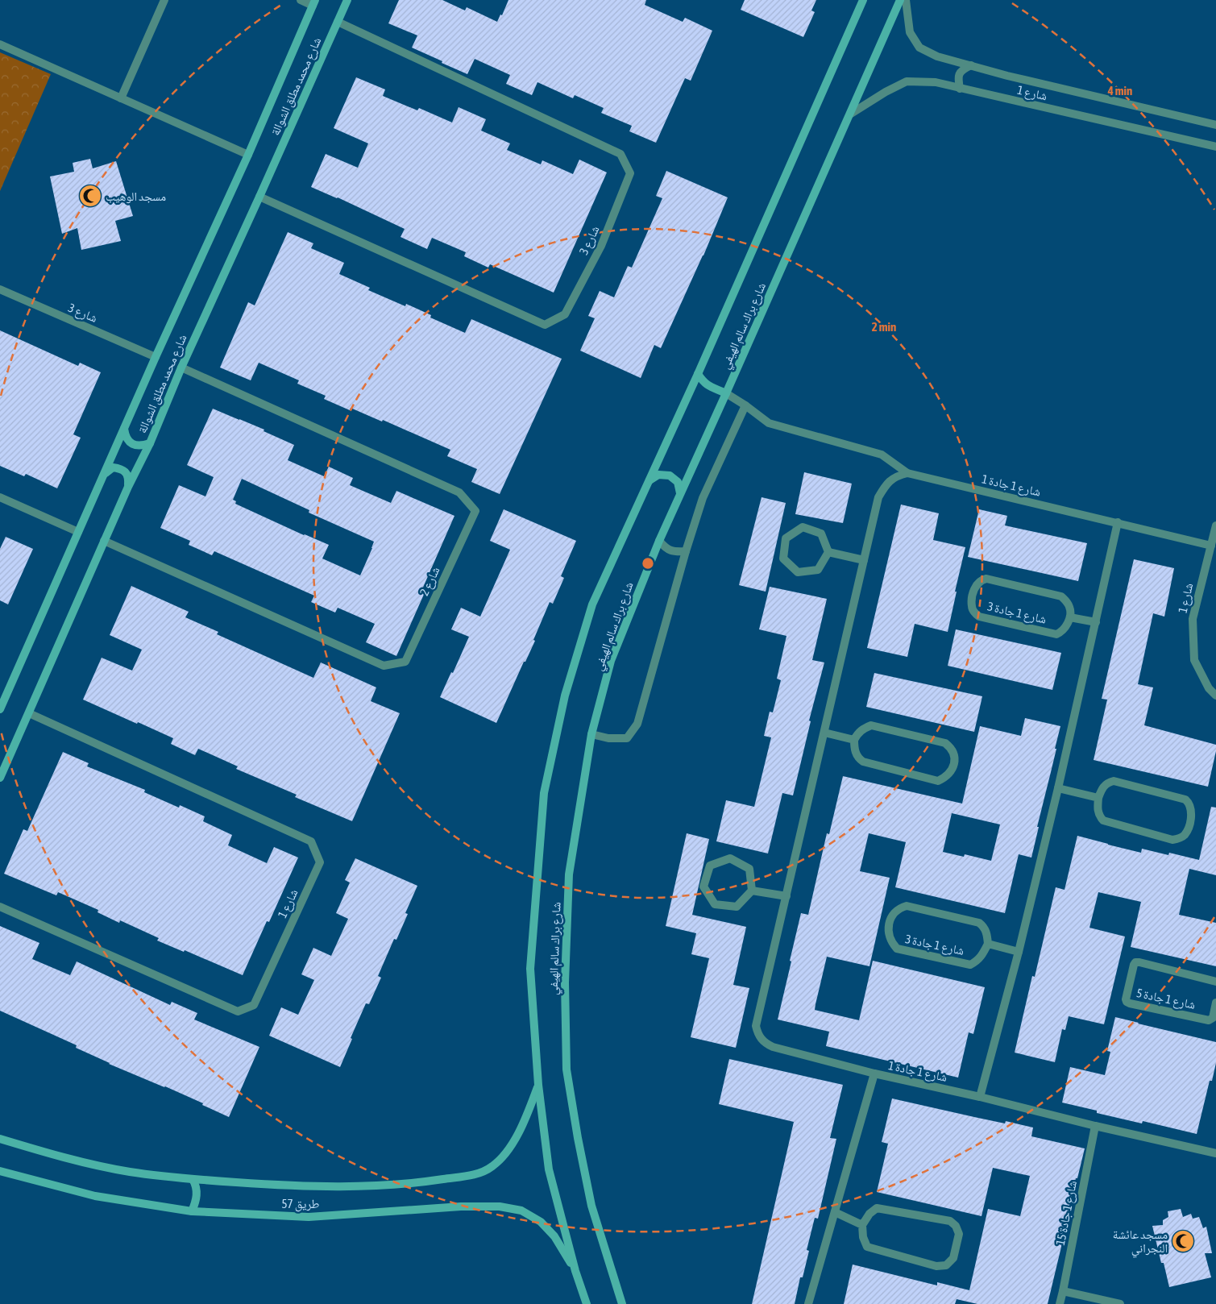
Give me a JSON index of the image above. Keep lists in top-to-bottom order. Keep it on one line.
{"streets":{"street":["شارع محمد مطلق الشوالة","شارع 1","شارع 3","شارع براك سالم الهيفي","شارع 1 جادة 1","شارع 2","شارع 1 جادة 3","شارع 1 جادة 5","طريق 57","شارع 1 جادة 15"]},"crossings":[["شارع محمد مطلق الشوالة","شارع 1"],["شارع محمد مطلق الشوالة","شارع 3"],["شارع محمد مطلق الشوالة","شارع 2"],["شارع 1","شارع براك سالم الهيفي"],["شارع 1","شارع 1 جادة 1"],["شارع براك سالم الهيفي","طريق 57"],["شارع 1 جادة 1","شارع 1 جادة 15"]],"places":{"mosque":["مسجد الوهيب","مسجد عائشة النجراني"]},"rings":["4 min","2 min"]}
